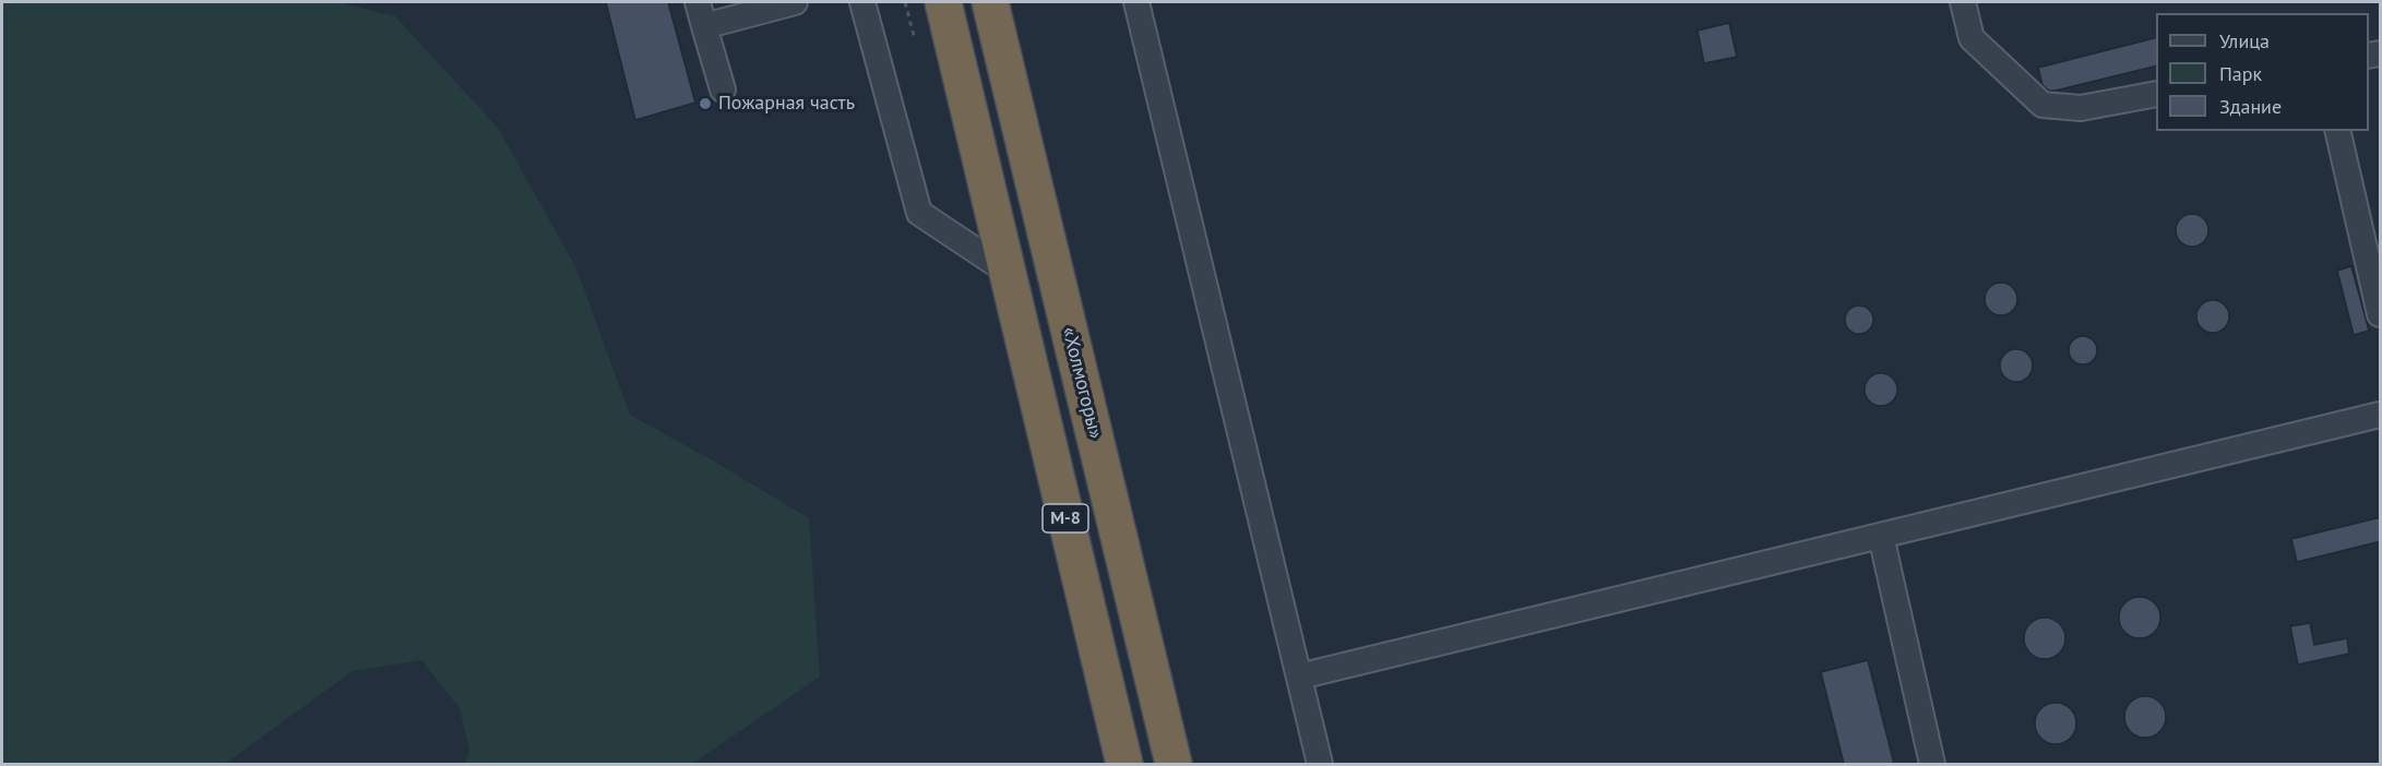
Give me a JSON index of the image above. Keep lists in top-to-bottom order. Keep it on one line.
{"streets":{"highway":["«Холмогоры»","М-8"]},"places":["Пожарная часть"],"legend":["Улица","Парк","Здание"]}
